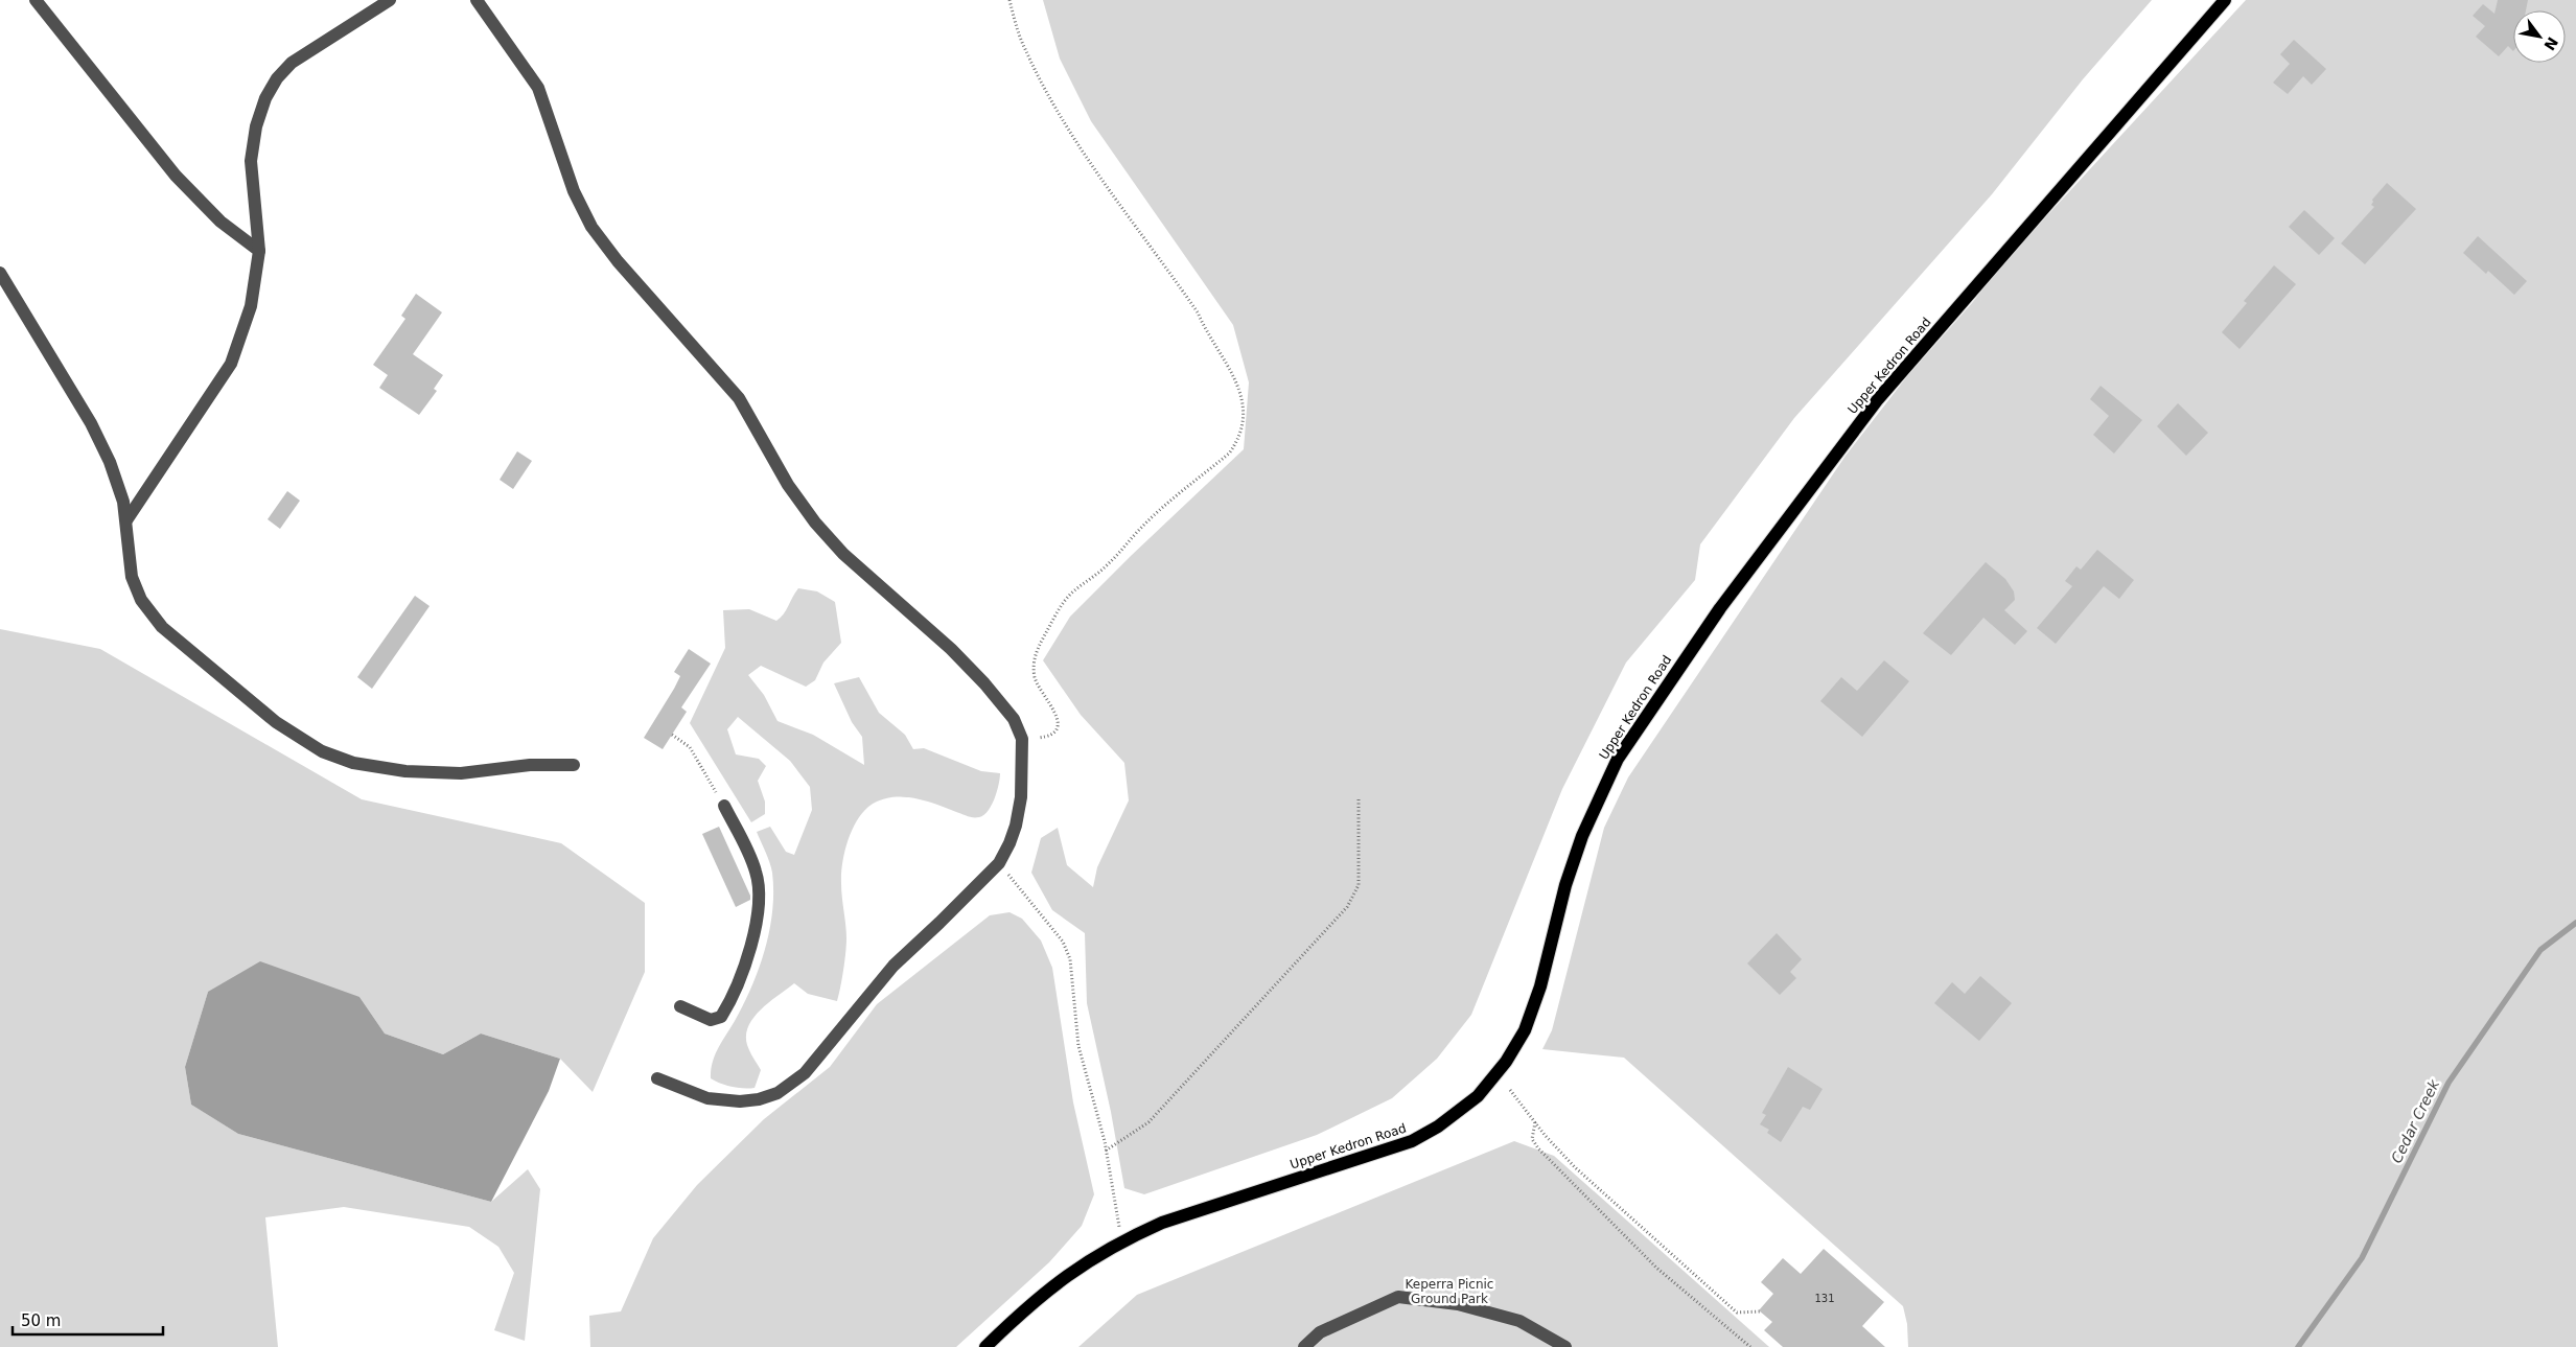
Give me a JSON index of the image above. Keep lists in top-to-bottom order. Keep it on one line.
{"streets":{"main road":["Upper Kedron Road"]},"water":["Cedar Creek"],"parks":["Keperra Picnic Ground Park"],"house_numbers":["131"],"scale_bar":"50 m","north":"bottom right"}
